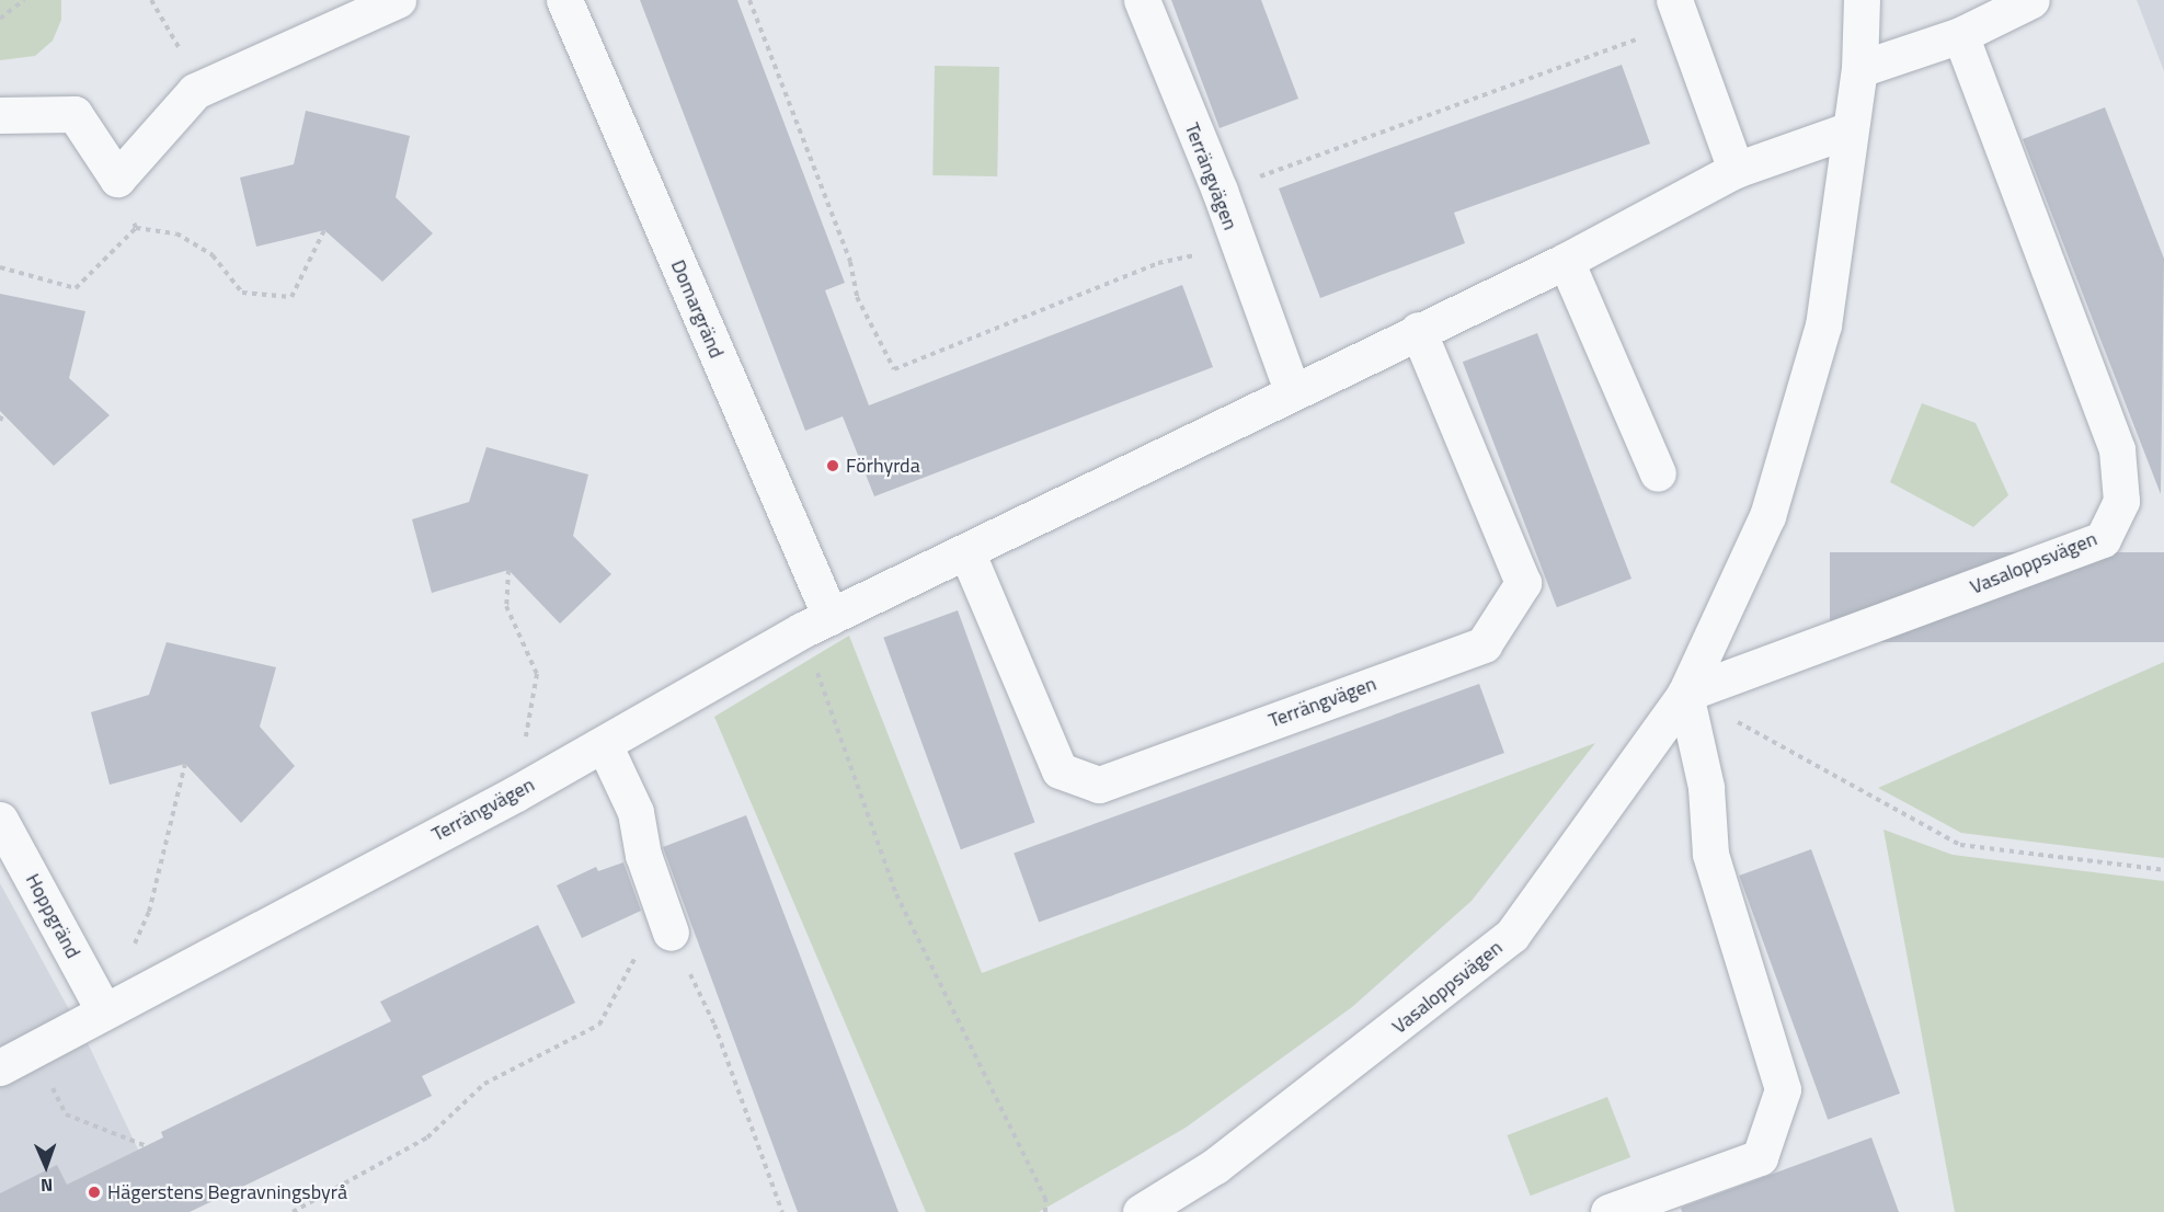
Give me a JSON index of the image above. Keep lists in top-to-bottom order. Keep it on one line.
{"streets":{"street":["Terrängvägen","Domargränd","Vasaloppsvägen","Hoppgränd"]},"crossings":[["Terrängvägen","Domargränd"],["Terrängvägen","Vasaloppsvägen"],["Terrängvägen","Hoppgränd"]],"places":["Förhyrda","Hägerstens Begravningsbyrå"],"north":"bottom"}
